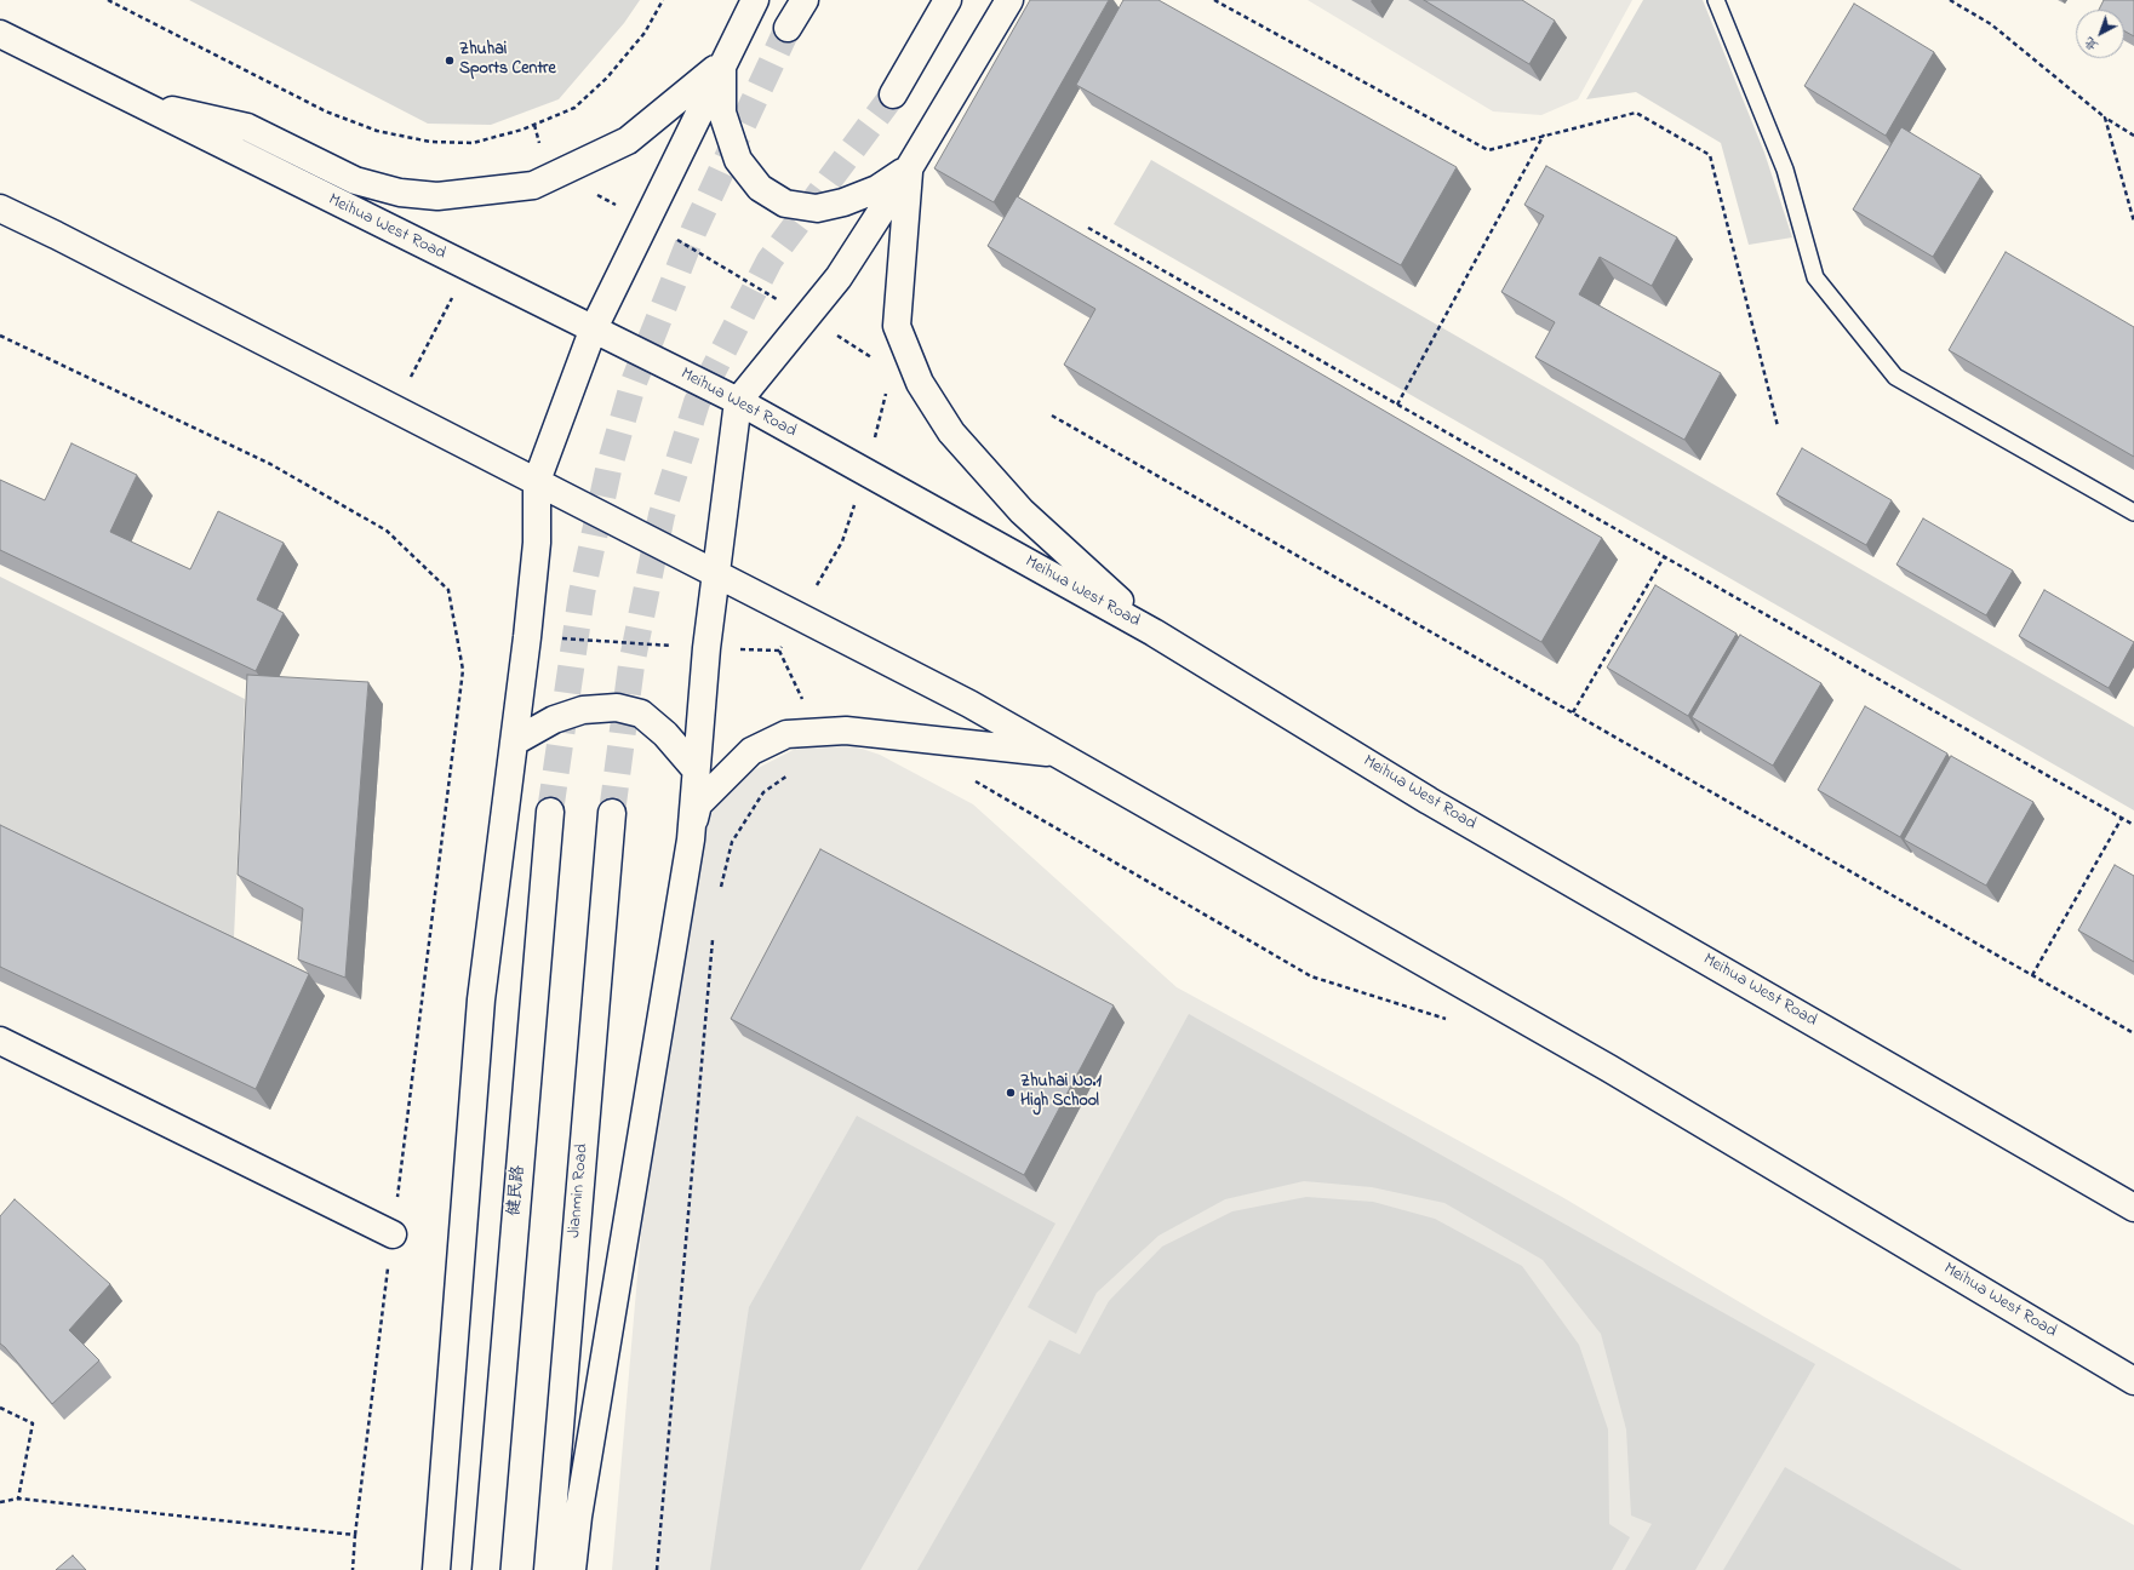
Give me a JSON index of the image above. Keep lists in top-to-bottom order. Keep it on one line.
{"streets":{"main road":["Meihua West Road","健民路","Jianmin Road"]},"places":["Zhuhai Sports Centre","Zhuhai No.1 High School"],"north":"bottom left"}
